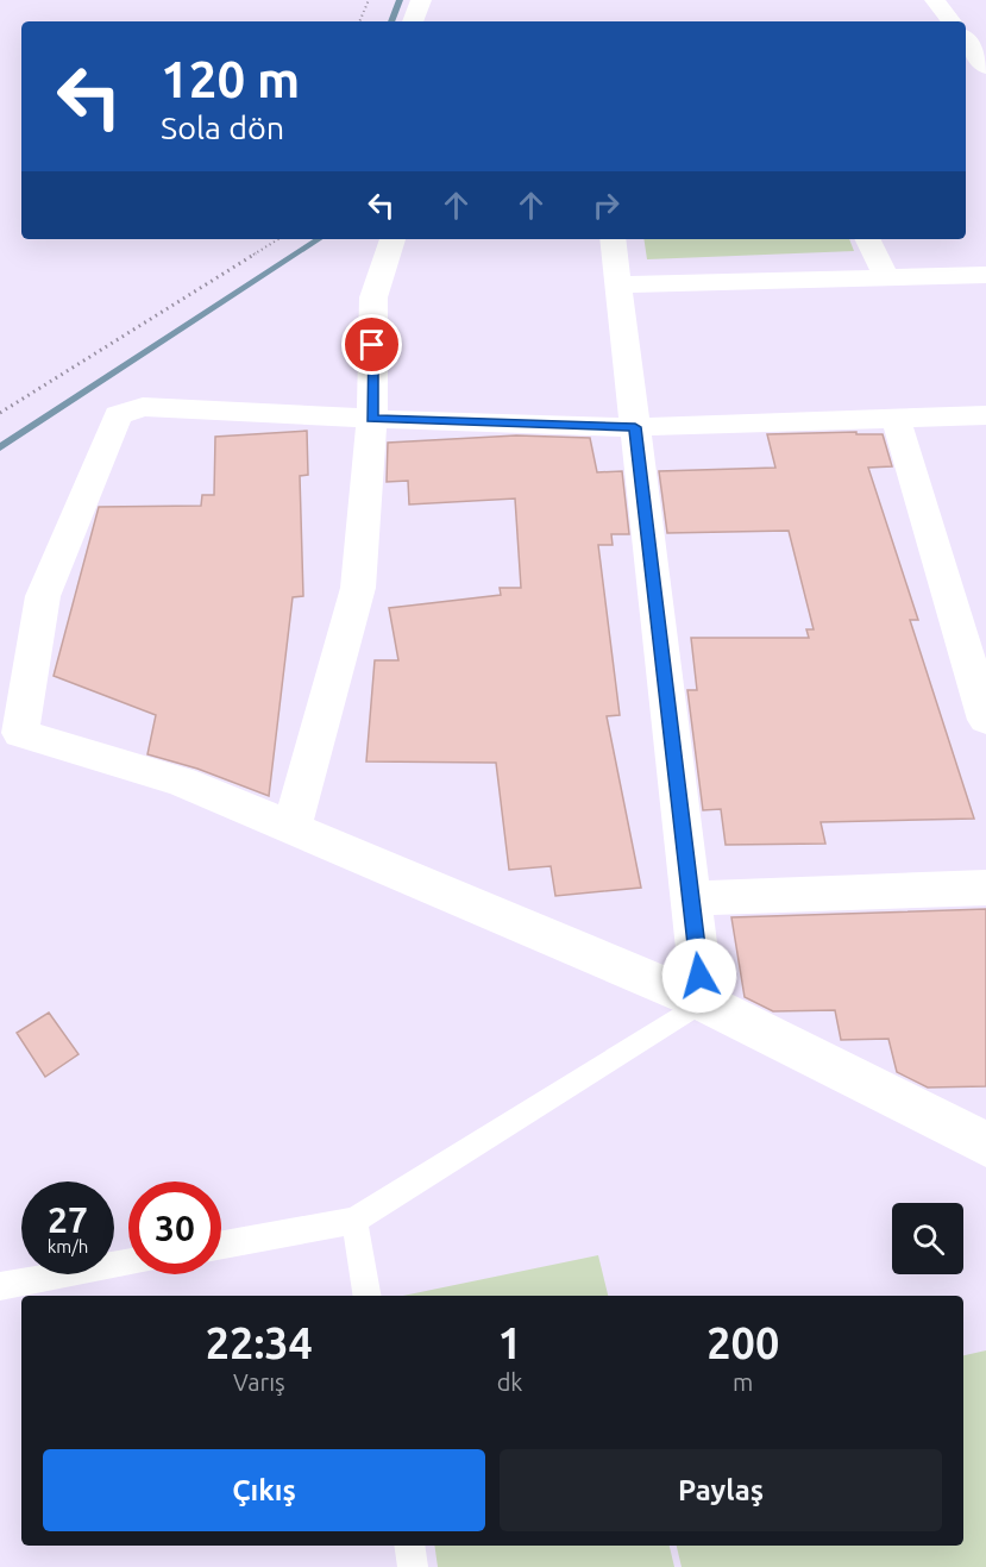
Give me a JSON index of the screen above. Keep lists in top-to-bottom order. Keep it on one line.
{"page":{"turn":["120 m","Sola dön"],"speed":"27 km/h","limit":"30","eta":["22:34","Varış","1","dk","200","m"],"buttons":["Çıkış","Paylaş"]}}
